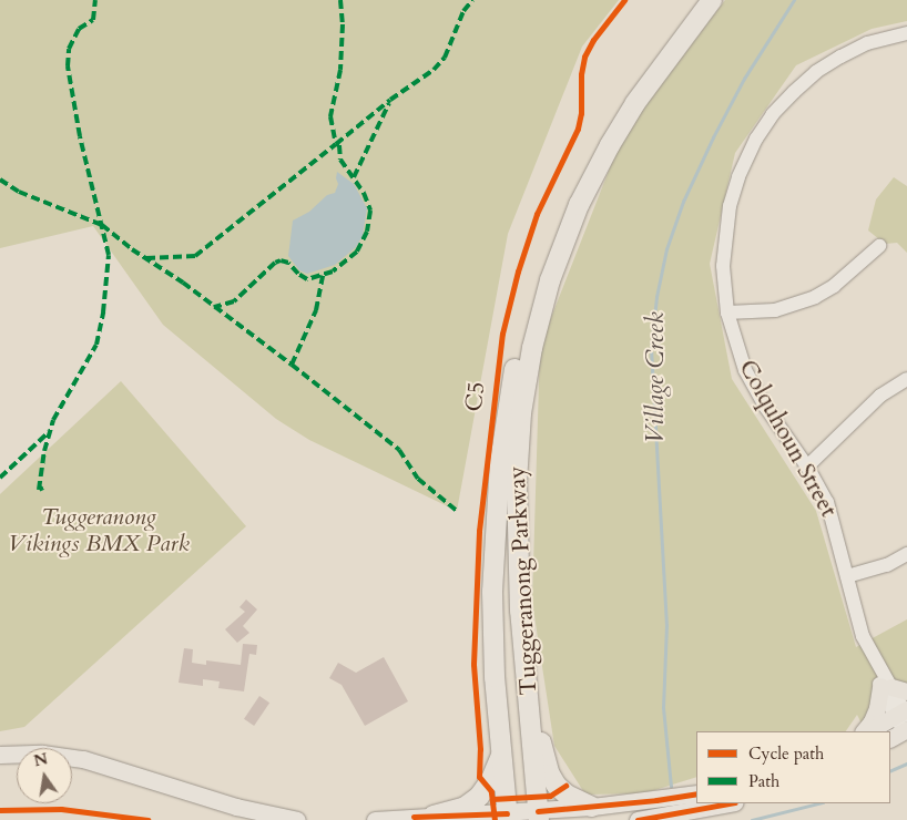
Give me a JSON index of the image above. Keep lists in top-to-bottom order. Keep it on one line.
{"streets":{"highway":["Tuggeranong Parkway"],"street":["Colquhoun Street"],"cycle path":["C5"]},"water":["Village Creek"],"parks":["Tuggeranong Vikings BMX Park"],"legend":["Cycle path","Path"],"north":"top"}
